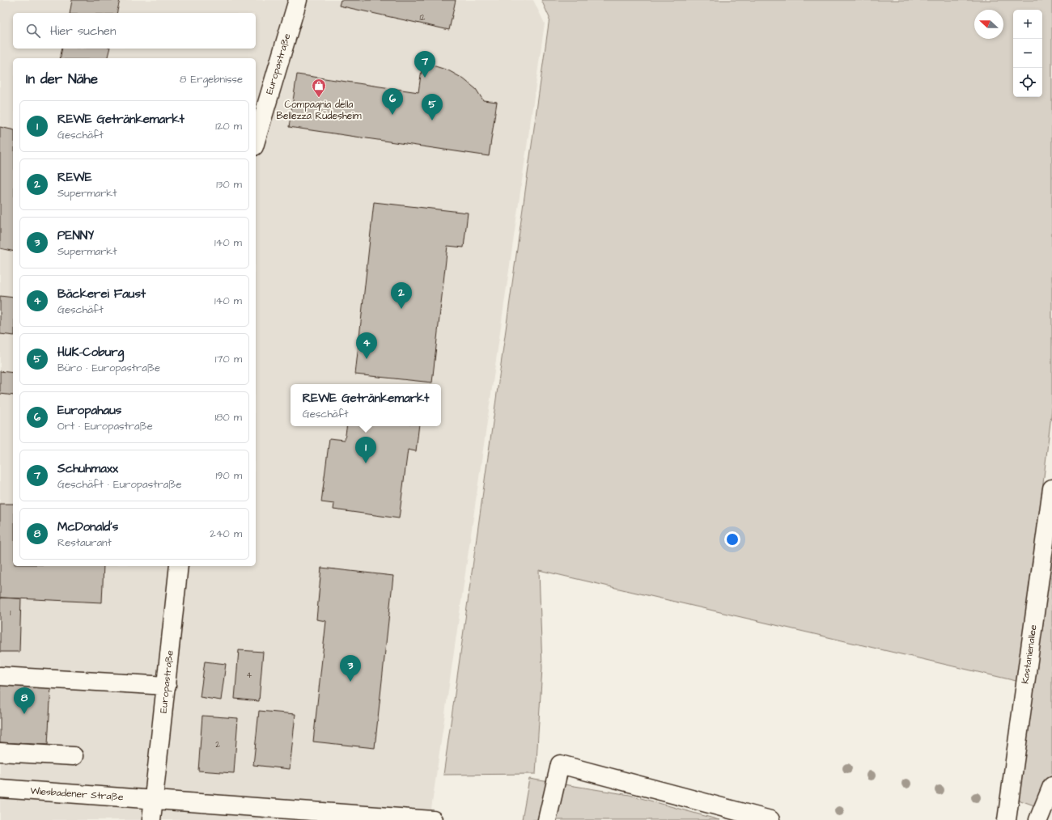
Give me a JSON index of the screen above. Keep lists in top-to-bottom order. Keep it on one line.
{"streets":{"street":["Europastraße","Kastanienallee","Wiesbadener Straße"]},"crossings":[["Europastraße","Wiesbadener Straße"]],"places":{"shop":["Compagnia della Bellezza Rüdesheim"]},"house_numbers":["12","1","4","2"],"north":"left","page":{"map_buttons":["+","−"],"search":"Hier suchen","pins":["7","6","5","2","4","1","3","8"],"heading":["In der Nähe","8 Ergebnisse"],"list":[{"mark":"1","name":"REWE Getränkemarkt","note":"Geschäft","value":"120 m"},{"mark":"2","name":"REWE","note":"Supermarkt","value":"130 m"},{"mark":"3","name":"PENNY","note":"Supermarkt","value":"140 m"},{"mark":"4","name":"Bäckerei Faust","note":"Geschäft","value":"140 m"},{"mark":"5","name":"HUK-Coburg","note":"Büro · Europastraße","value":"170 m"},{"mark":"6","name":"Europahaus","note":"Ort · Europastraße","value":"180 m"},{"mark":"7","name":"Schuhmaxx","note":"Geschäft · Europastraße","value":"190 m"},{"mark":"8","name":"McDonald's","note":"Restaurant","value":"240 m"}],"popup":["REWE Getränkemarkt","Geschäft"]}}
